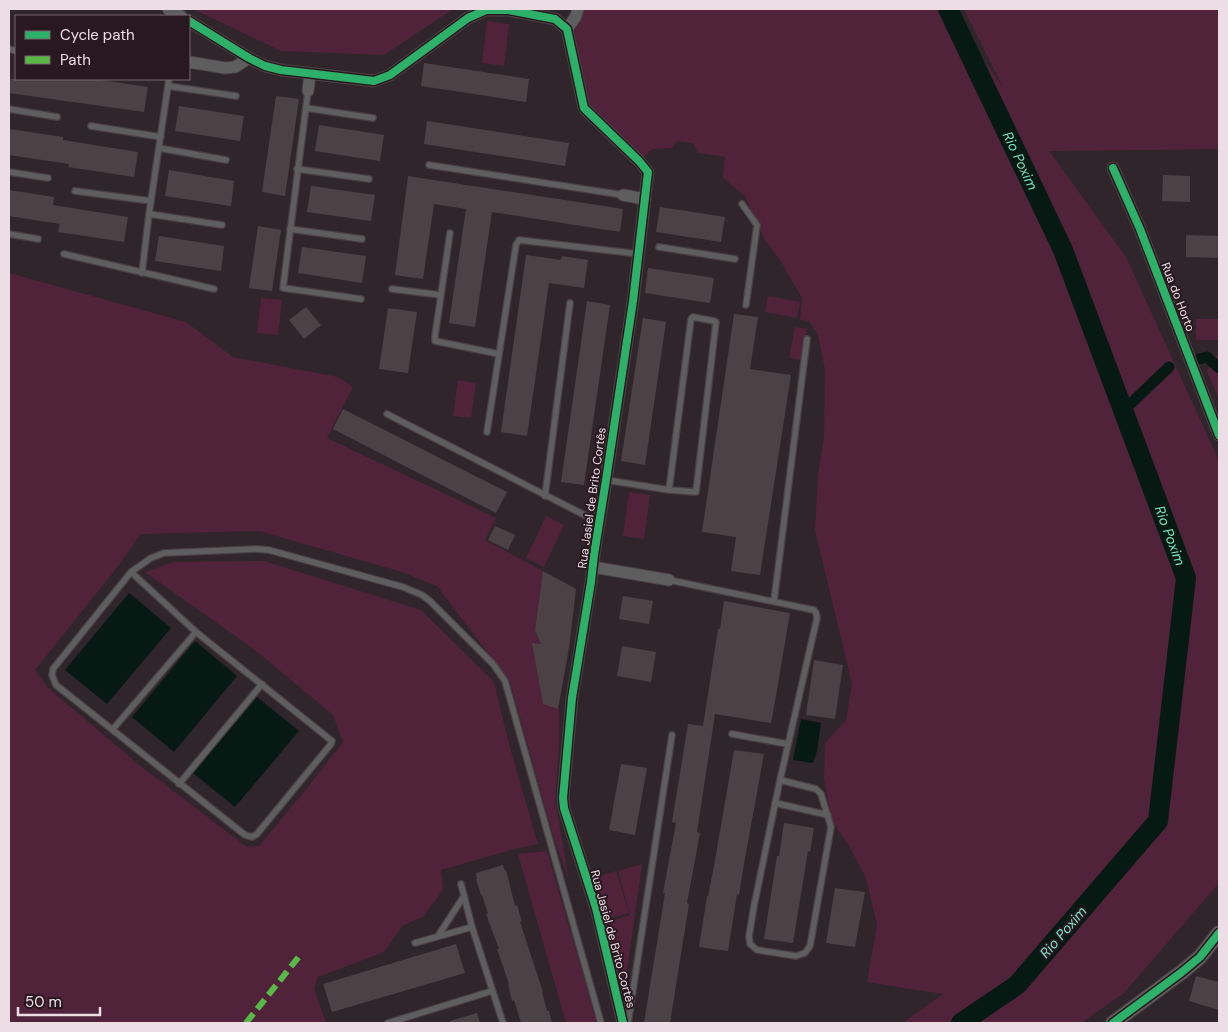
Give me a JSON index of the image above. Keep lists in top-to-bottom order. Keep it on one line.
{"streets":{"street":["Rua do Horto","Rua Jasiel de Brito Cortês"]},"water":["Rio Poxim"],"legend":["Cycle path","Path"],"scale_bar":"50 m"}
